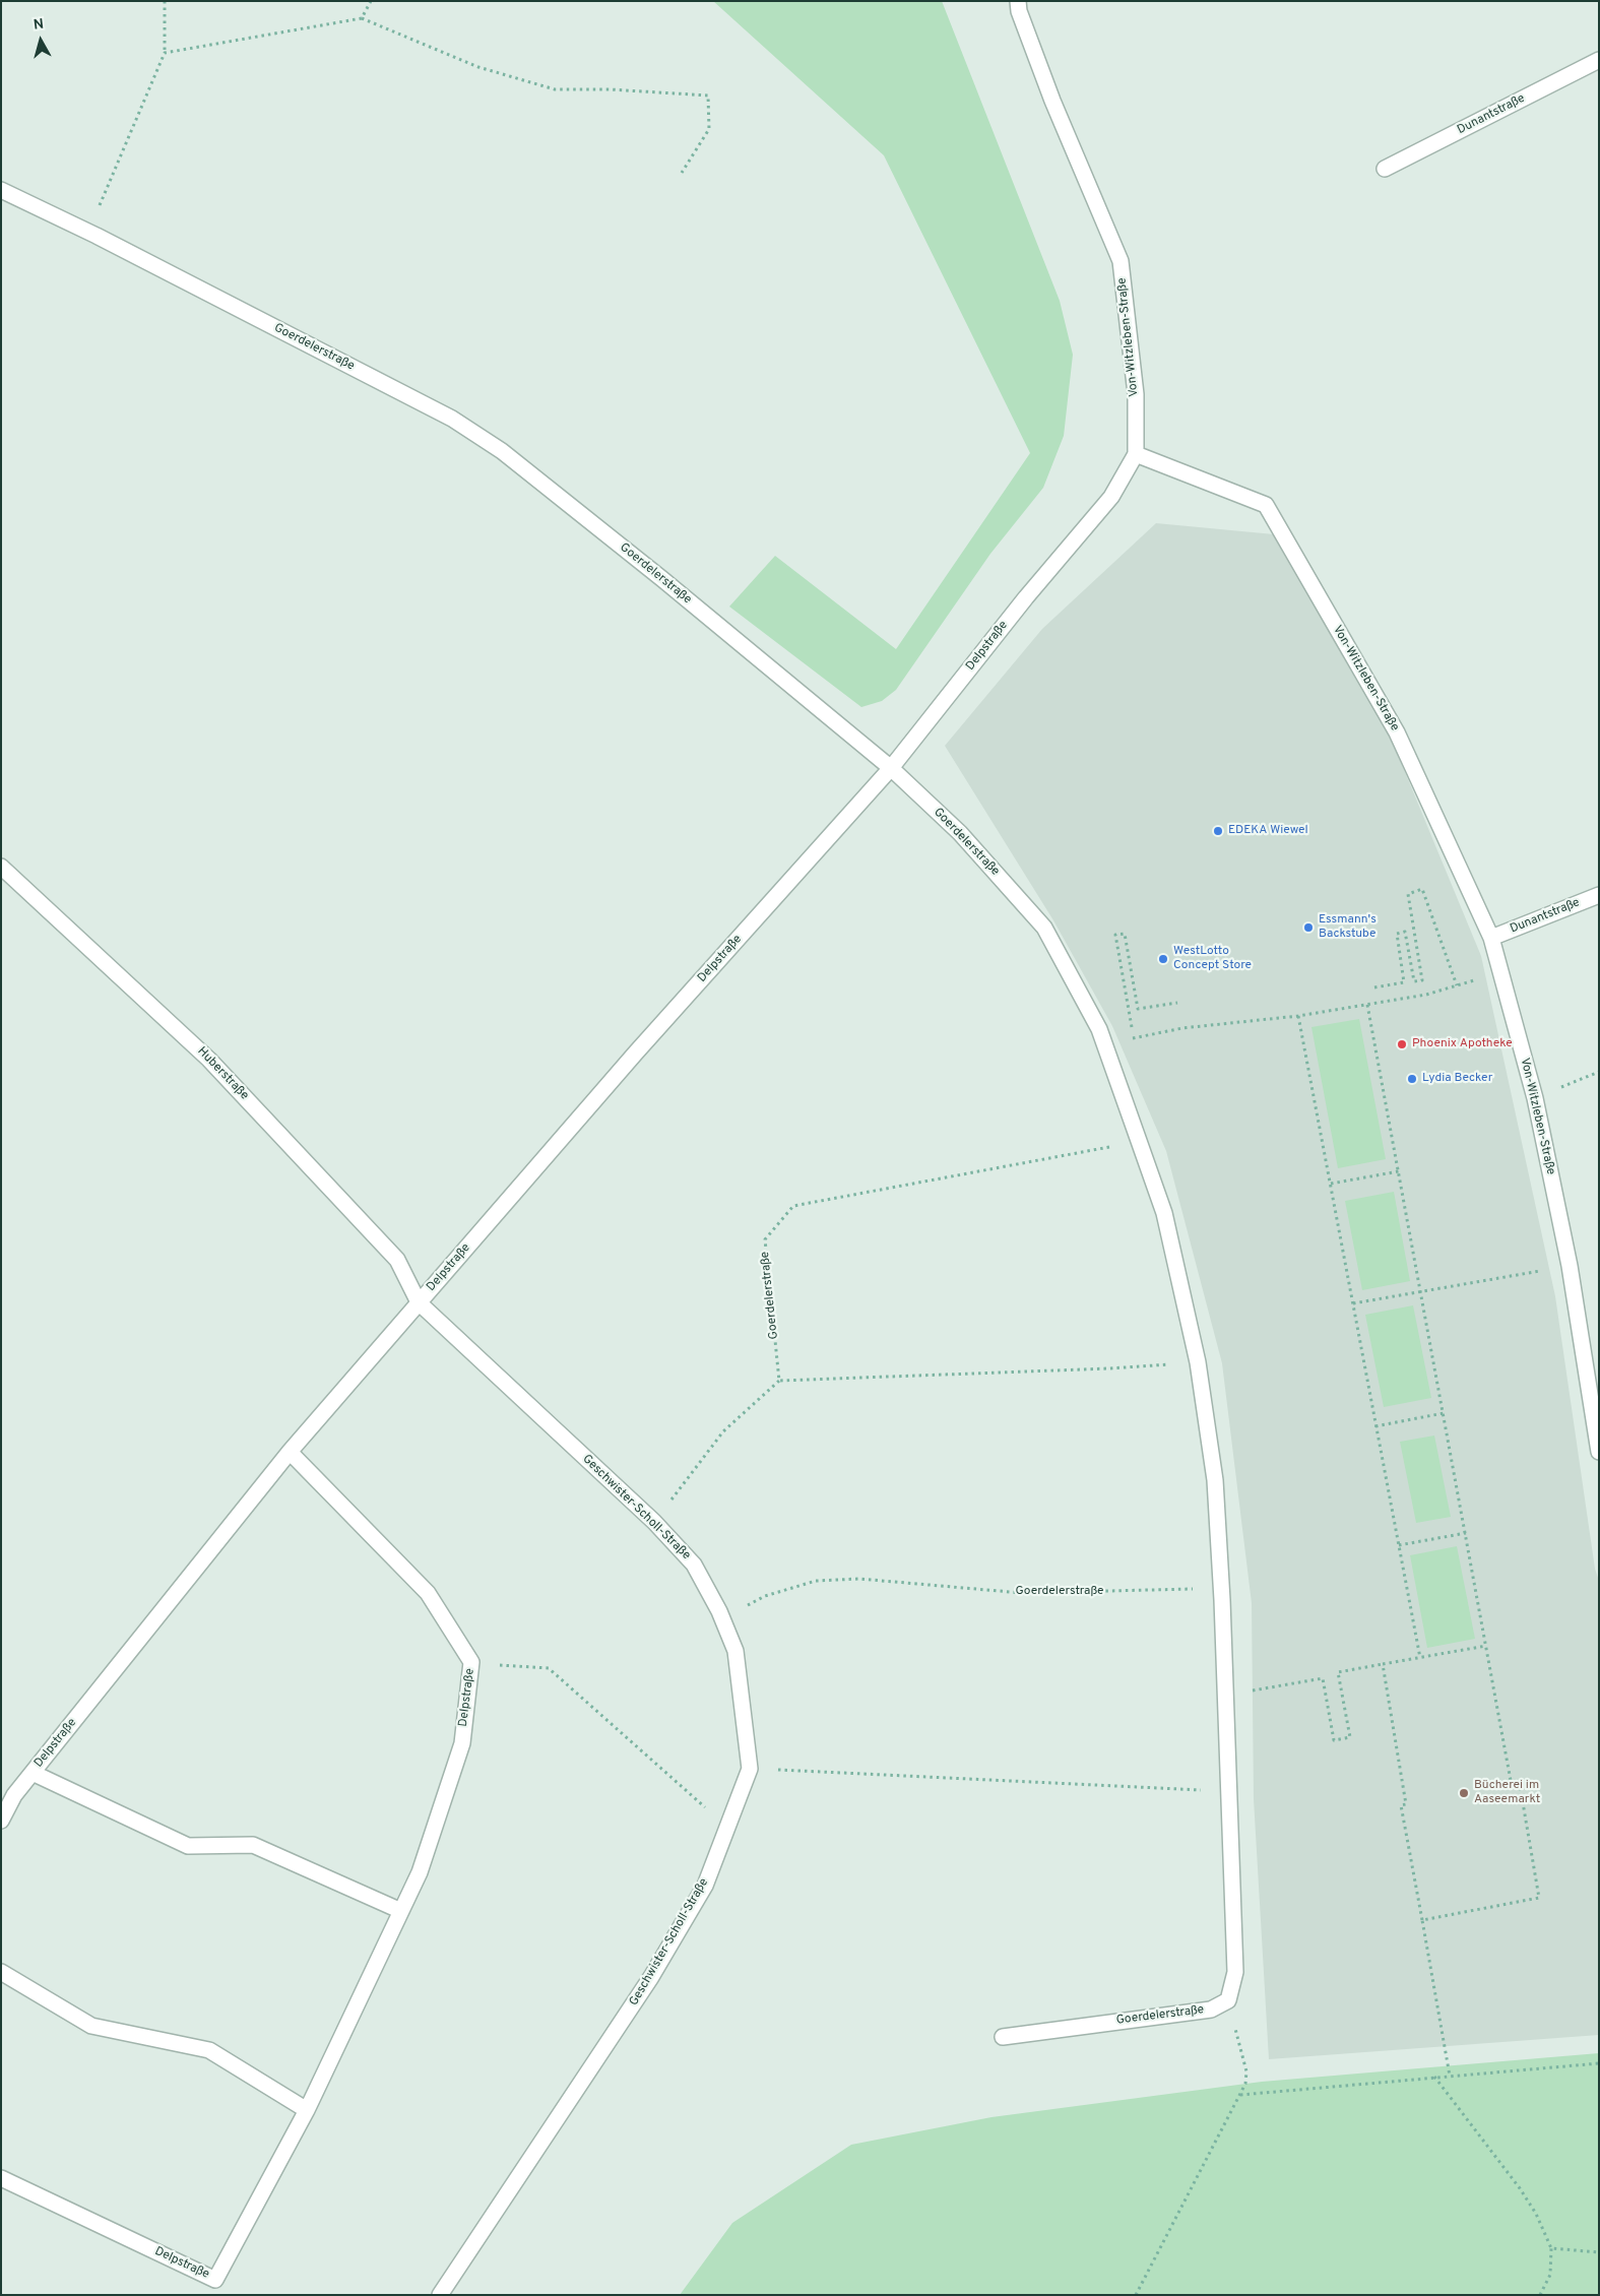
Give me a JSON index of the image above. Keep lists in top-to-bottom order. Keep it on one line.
{"streets":{"street":["Dunantstraße","Von-Witzleben-Straße","Goerdelerstraße","Delpstraße","Huberstraße","Geschwister-Scholl-Straße"]},"crossings":[["Dunantstraße","Von-Witzleben-Straße"],["Von-Witzleben-Straße","Delpstraße"],["Goerdelerstraße","Delpstraße"],["Goerdelerstraße","Geschwister-Scholl-Straße"],["Delpstraße","Huberstraße"],["Delpstraße","Geschwister-Scholl-Straße"],["Huberstraße","Geschwister-Scholl-Straße"]],"places":["EDEKA Wiewel","Essmann's Backstube","WestLotto Concept Store","Phoenix Apotheke","Lydia Becker","Bücherei im Aaseemarkt"],"north":"top"}
